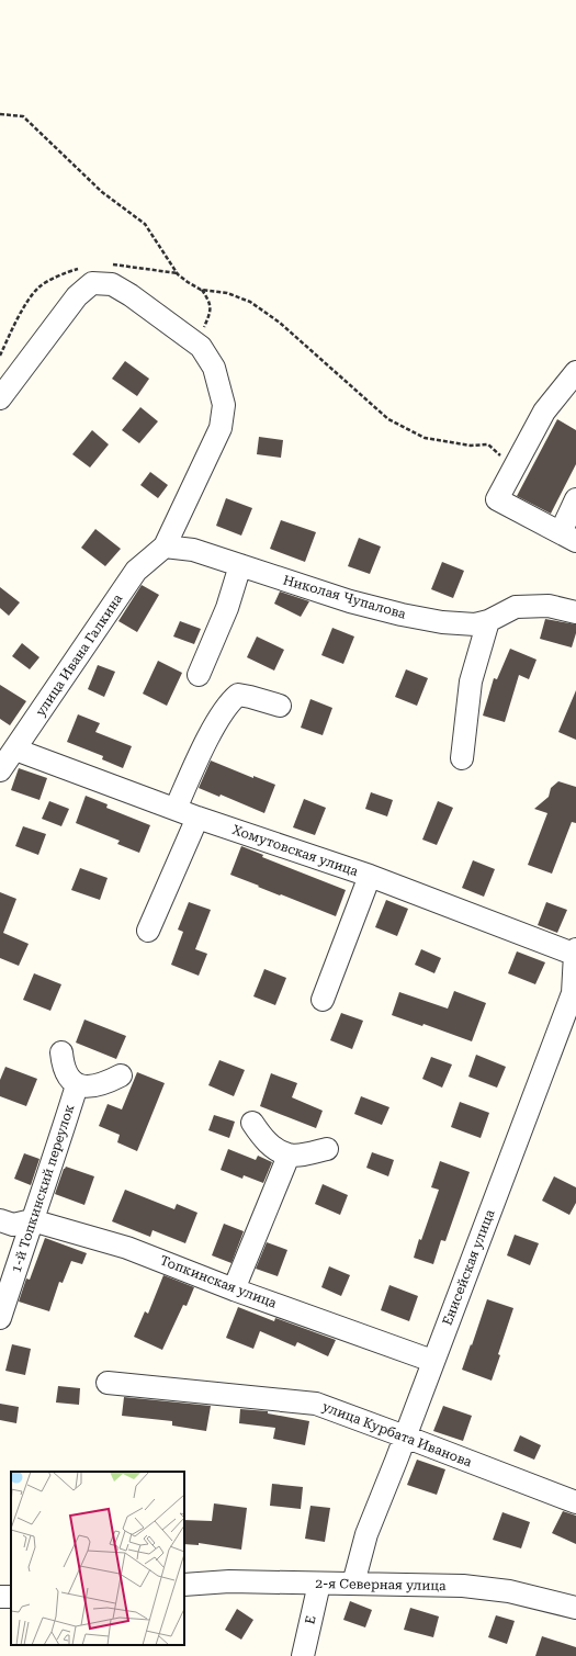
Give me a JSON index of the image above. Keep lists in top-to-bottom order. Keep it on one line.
{"streets":{"street":["Николая Чупалова","улица Ивана Галкина","Хомутовская улица","1-й Топкинский переулок","Енисейская улица","Топкинская улица","улица Курбата Иванова","2-я Северная улица","E"]},"crossings":[["Николая Чупалова","улица Ивана Галкина"],["улица Ивана Галкина","Хомутовская улица"],["Хомутовская улица","Енисейская улица"],["1-й Топкинский переулок","Топкинская улица"],["Енисейская улица","Топкинская улица"],["Енисейская улица","улица Курбата Иванова"],["Енисейская улица","2-я Северная улица"],["2-я Северная улица","E"]]}
